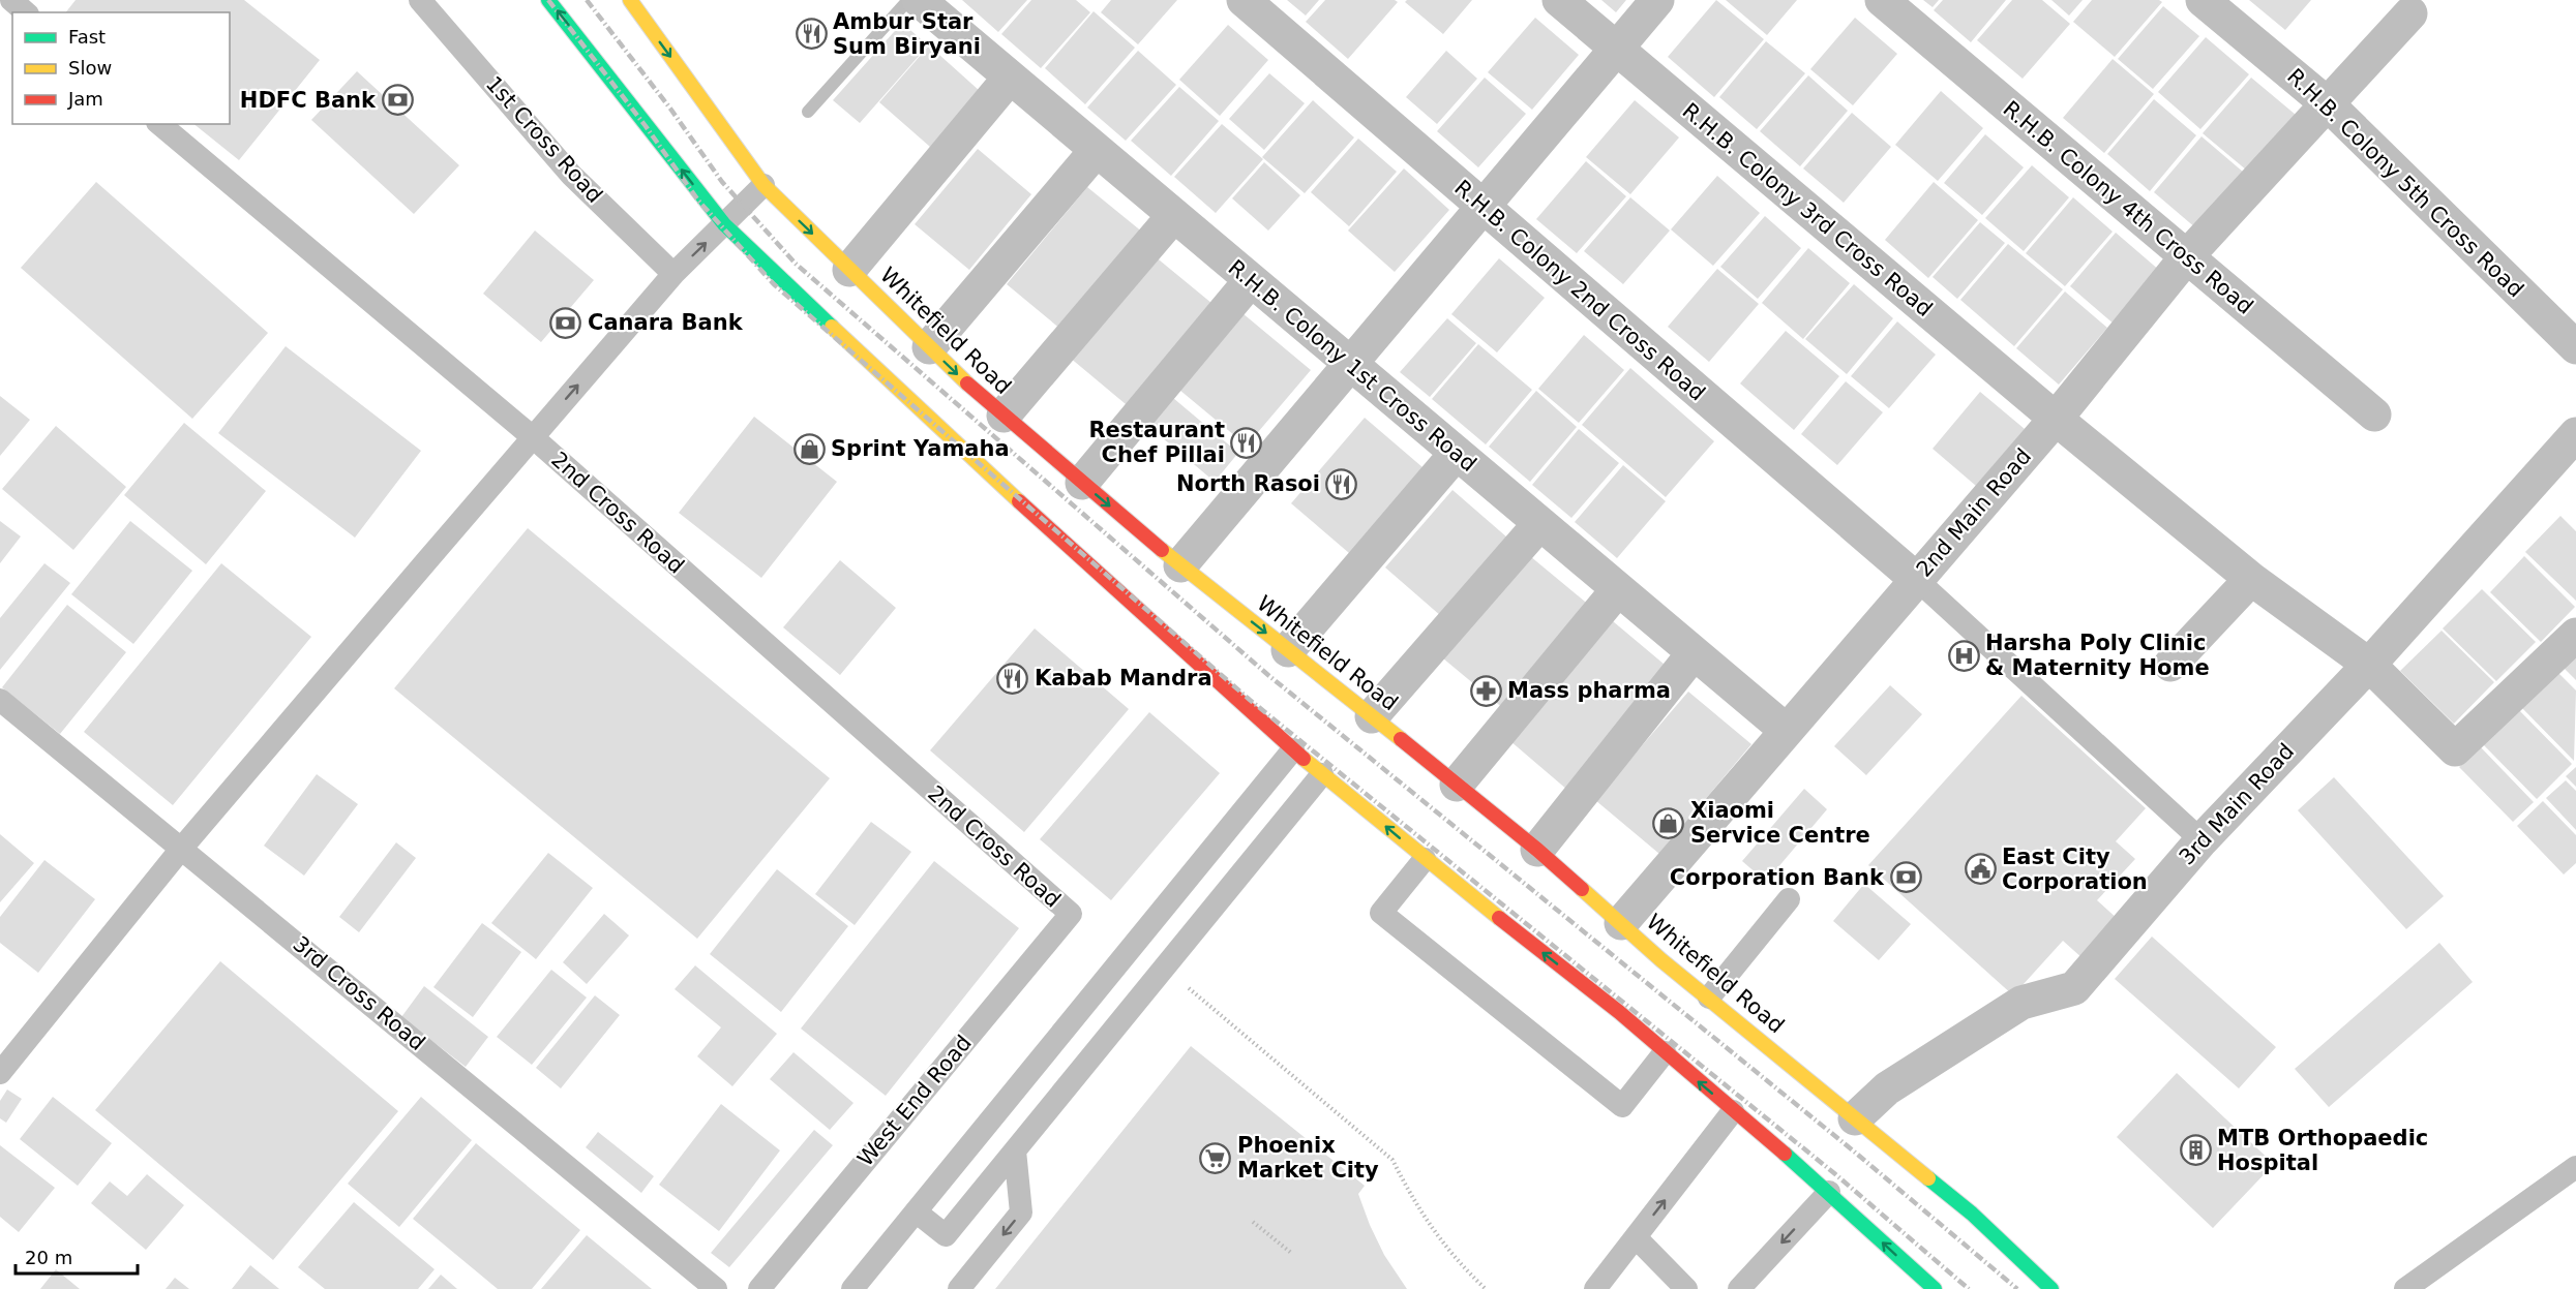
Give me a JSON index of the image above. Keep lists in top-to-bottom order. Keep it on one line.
{"streets":{"main road":["Whitefield Road"],"street":["R.H.B. Colony 5th Cross Road","R.H.B. Colony 4th Cross Road","R.H.B. Colony 3rd Cross Road","R.H.B. Colony 2nd Cross Road","R.H.B. Colony 1st Cross Road","2nd Main Road","3rd Main Road"],"lane":["1st Cross Road","2nd Cross Road","3rd Cross Road","West End Road"]},"crossings":[["R.H.B. Colony 5th Cross Road","2nd Main Road"],["R.H.B. Colony 4th Cross Road","2nd Main Road"],["R.H.B. Colony 3rd Cross Road","2nd Main Road"],["R.H.B. Colony 3rd Cross Road","3rd Main Road"],["R.H.B. Colony 2nd Cross Road","2nd Main Road"],["Whitefield Road","2nd Main Road"],["Whitefield Road","3rd Main Road"],["R.H.B. Colony 1st Cross Road","2nd Main Road"],["2nd Cross Road","West End Road"]],"places":{"restaurant":["Ambur Star Sum Biryani","Restaurant Chef Pillai","North Rasoi","Kabab Mandra"],"bank":["HDFC Bank","Canara Bank","Corporation Bank"],"shop":["Sprint Yamaha","Xiaomi Service Centre"],"hospital":["Harsha Poly Clinic & Maternity Home"],"pharmacy":["Mass pharma"],"public building":["East City Corporation"],"building":["MTB Orthopaedic Hospital"],"supermarket":["Phoenix Market City"]},"legend":["Fast","Slow","Jam"],"scale_bar":"20 m"}
